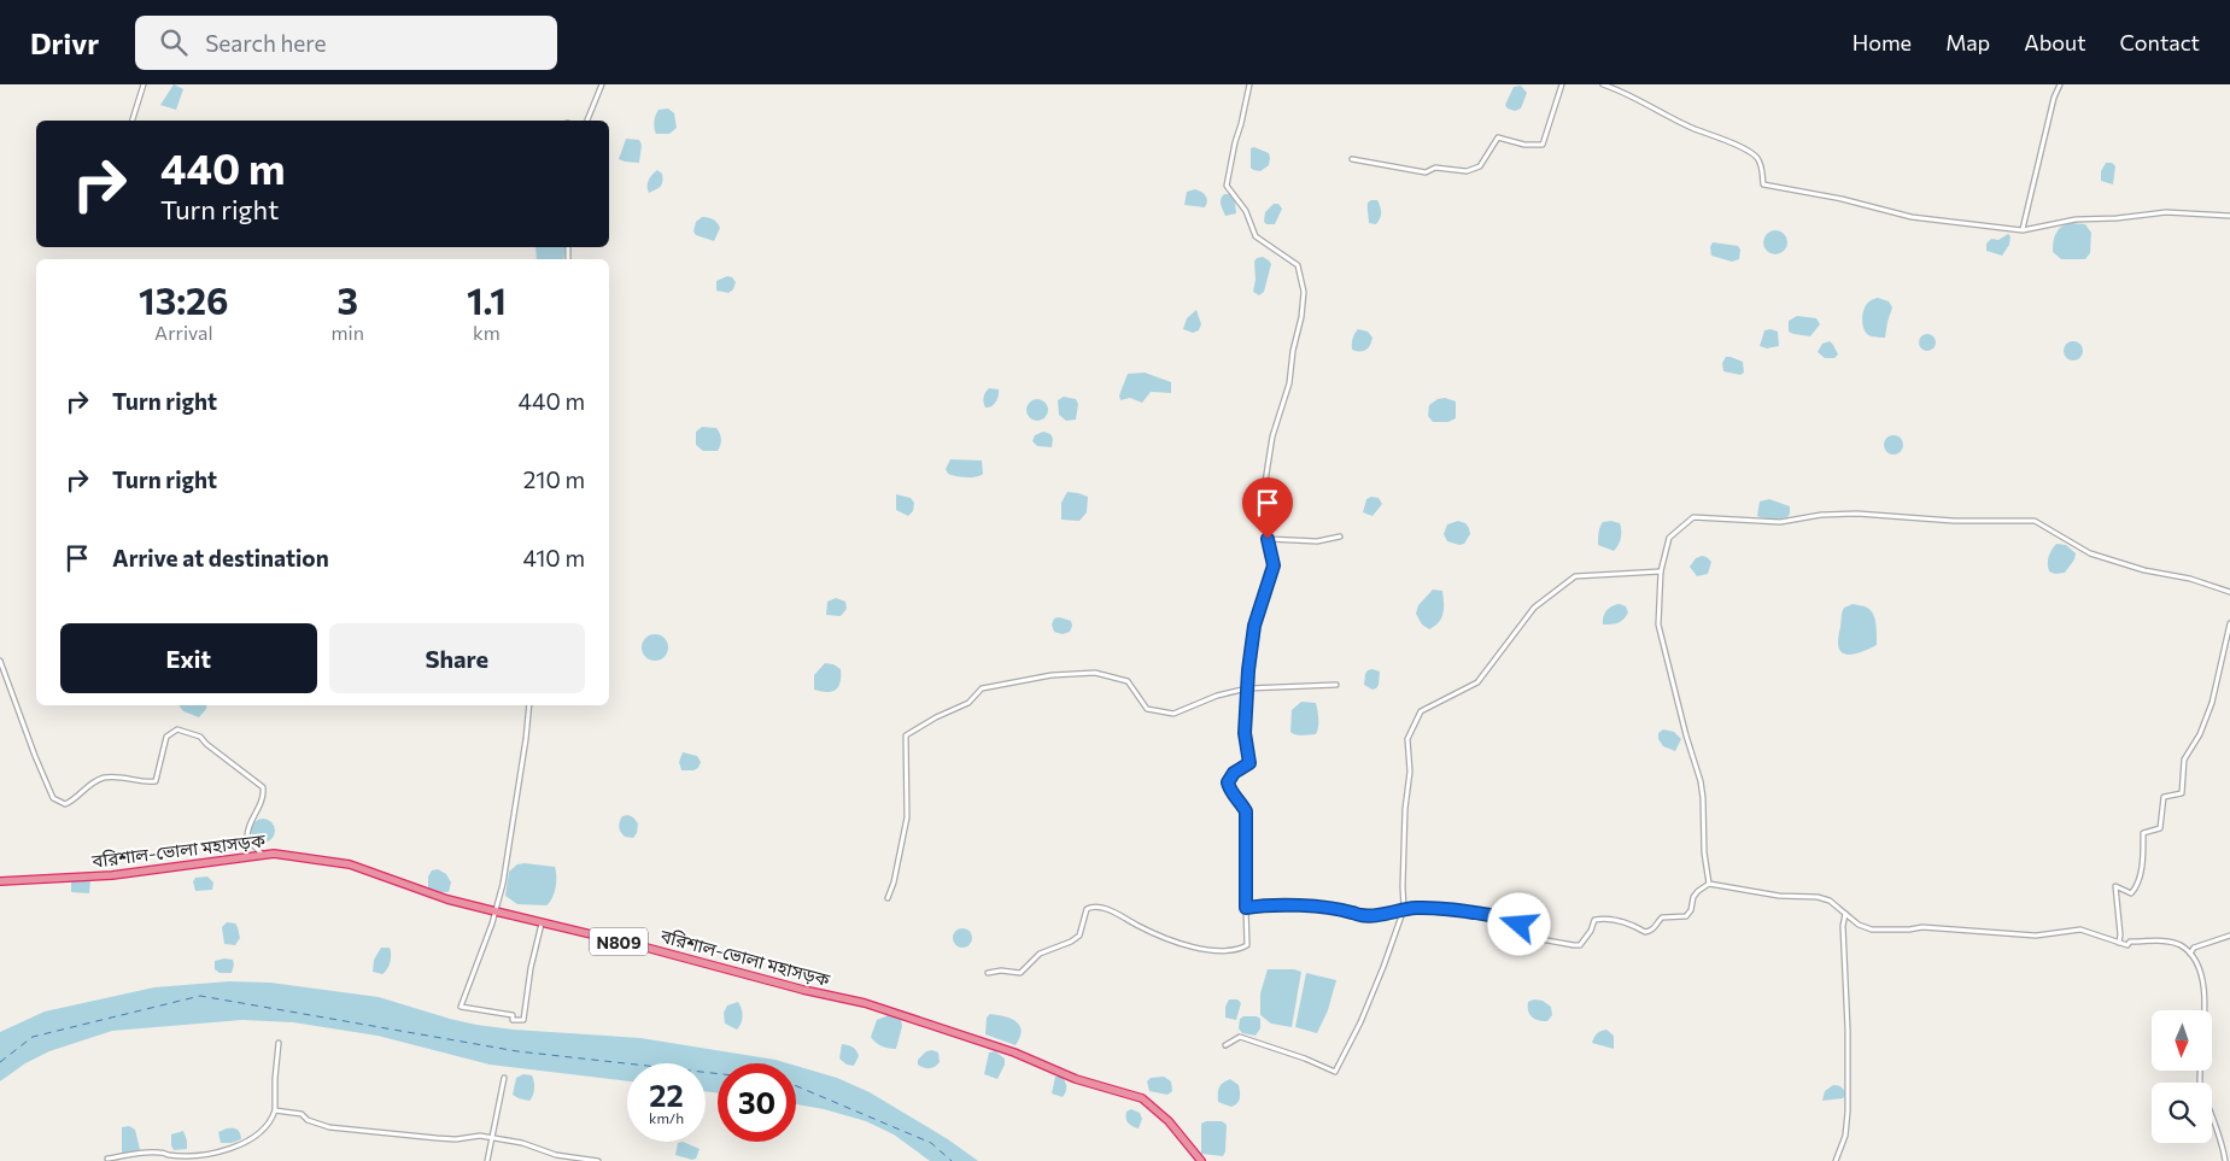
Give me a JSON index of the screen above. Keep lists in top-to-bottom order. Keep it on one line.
{"streets":{"highway":["বরিশাল-ভোলা মহাসড়ক","N809"]},"north":"bottom","page":{"header":"Drivr","search":"Search here","nav":["Home","Map","About","Contact"],"turn":["440 m","Turn right"],"eta":["13:26","Arrival","3","min","1.1","km"],"list":[{"name":"Turn right","value":"440 m"},{"name":"Turn right","value":"210 m"},{"name":"Arrive at destination","value":"410 m"}],"buttons":["Exit","Share"],"speed":"22 km/h","limit":"30"}}
